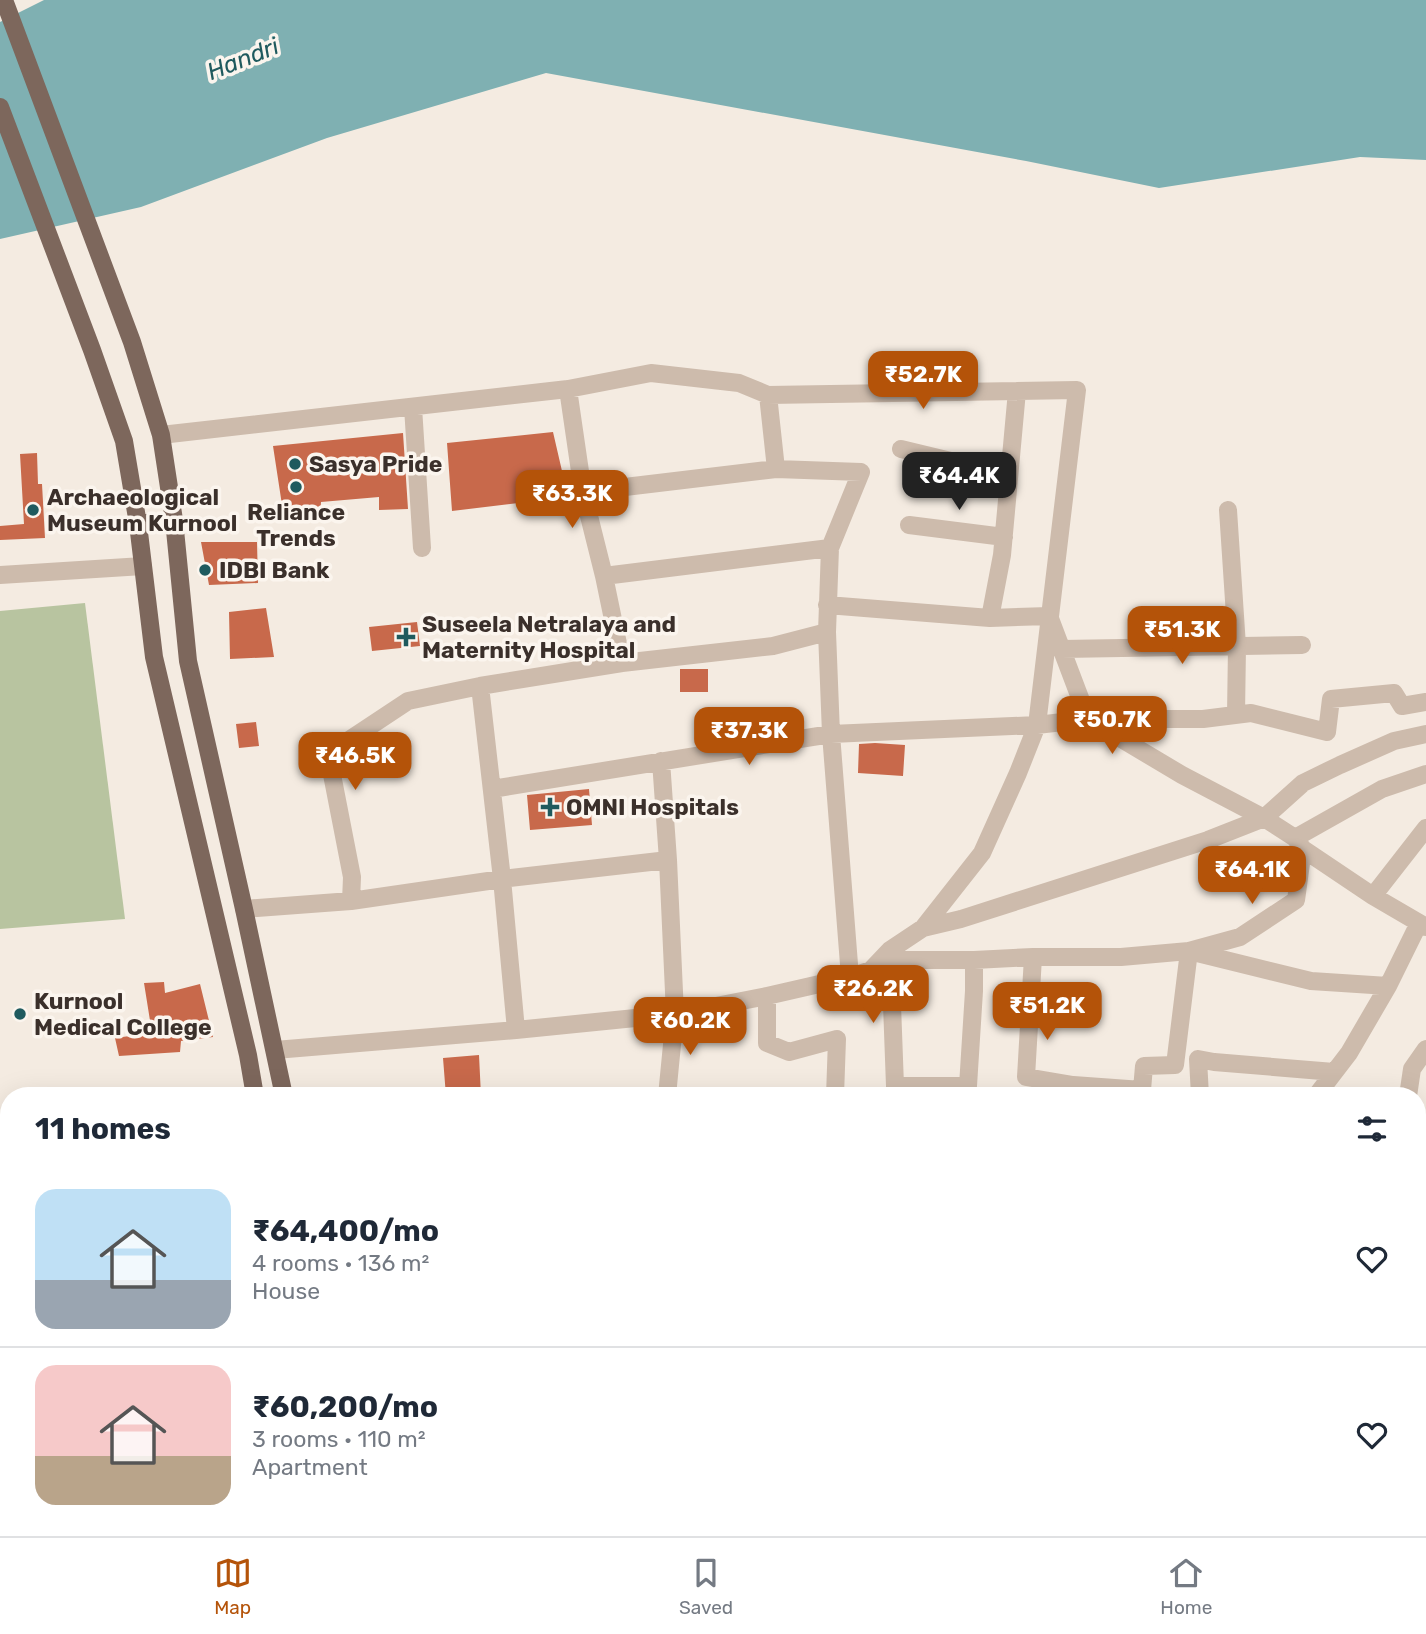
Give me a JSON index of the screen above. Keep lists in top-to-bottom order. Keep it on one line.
{"water":["Handri"],"places":{"other":["Sasya Pride","Reliance Trends","Archaeological Museum Kurnool","IDBI Bank","Kurnool Medical College"],"health":["Suseela Netralaya and Maternity Hospital","OMNI Hospitals"]},"page":{"price":["₹52.7K","₹64.4K","₹63.3K","₹51.3K","₹50.7K","₹37.3K","₹46.5K","₹64.1K","₹26.2K","₹51.2K","₹60.2K"],"heading":"11 homes","list":[{"name":"₹64,400/mo","note":"4 rooms · 136 m² · House"},{"name":"₹60,200/mo","note":"3 rooms · 110 m² · Apartment"}],"tabs":["Map","Saved","Home"]}}
